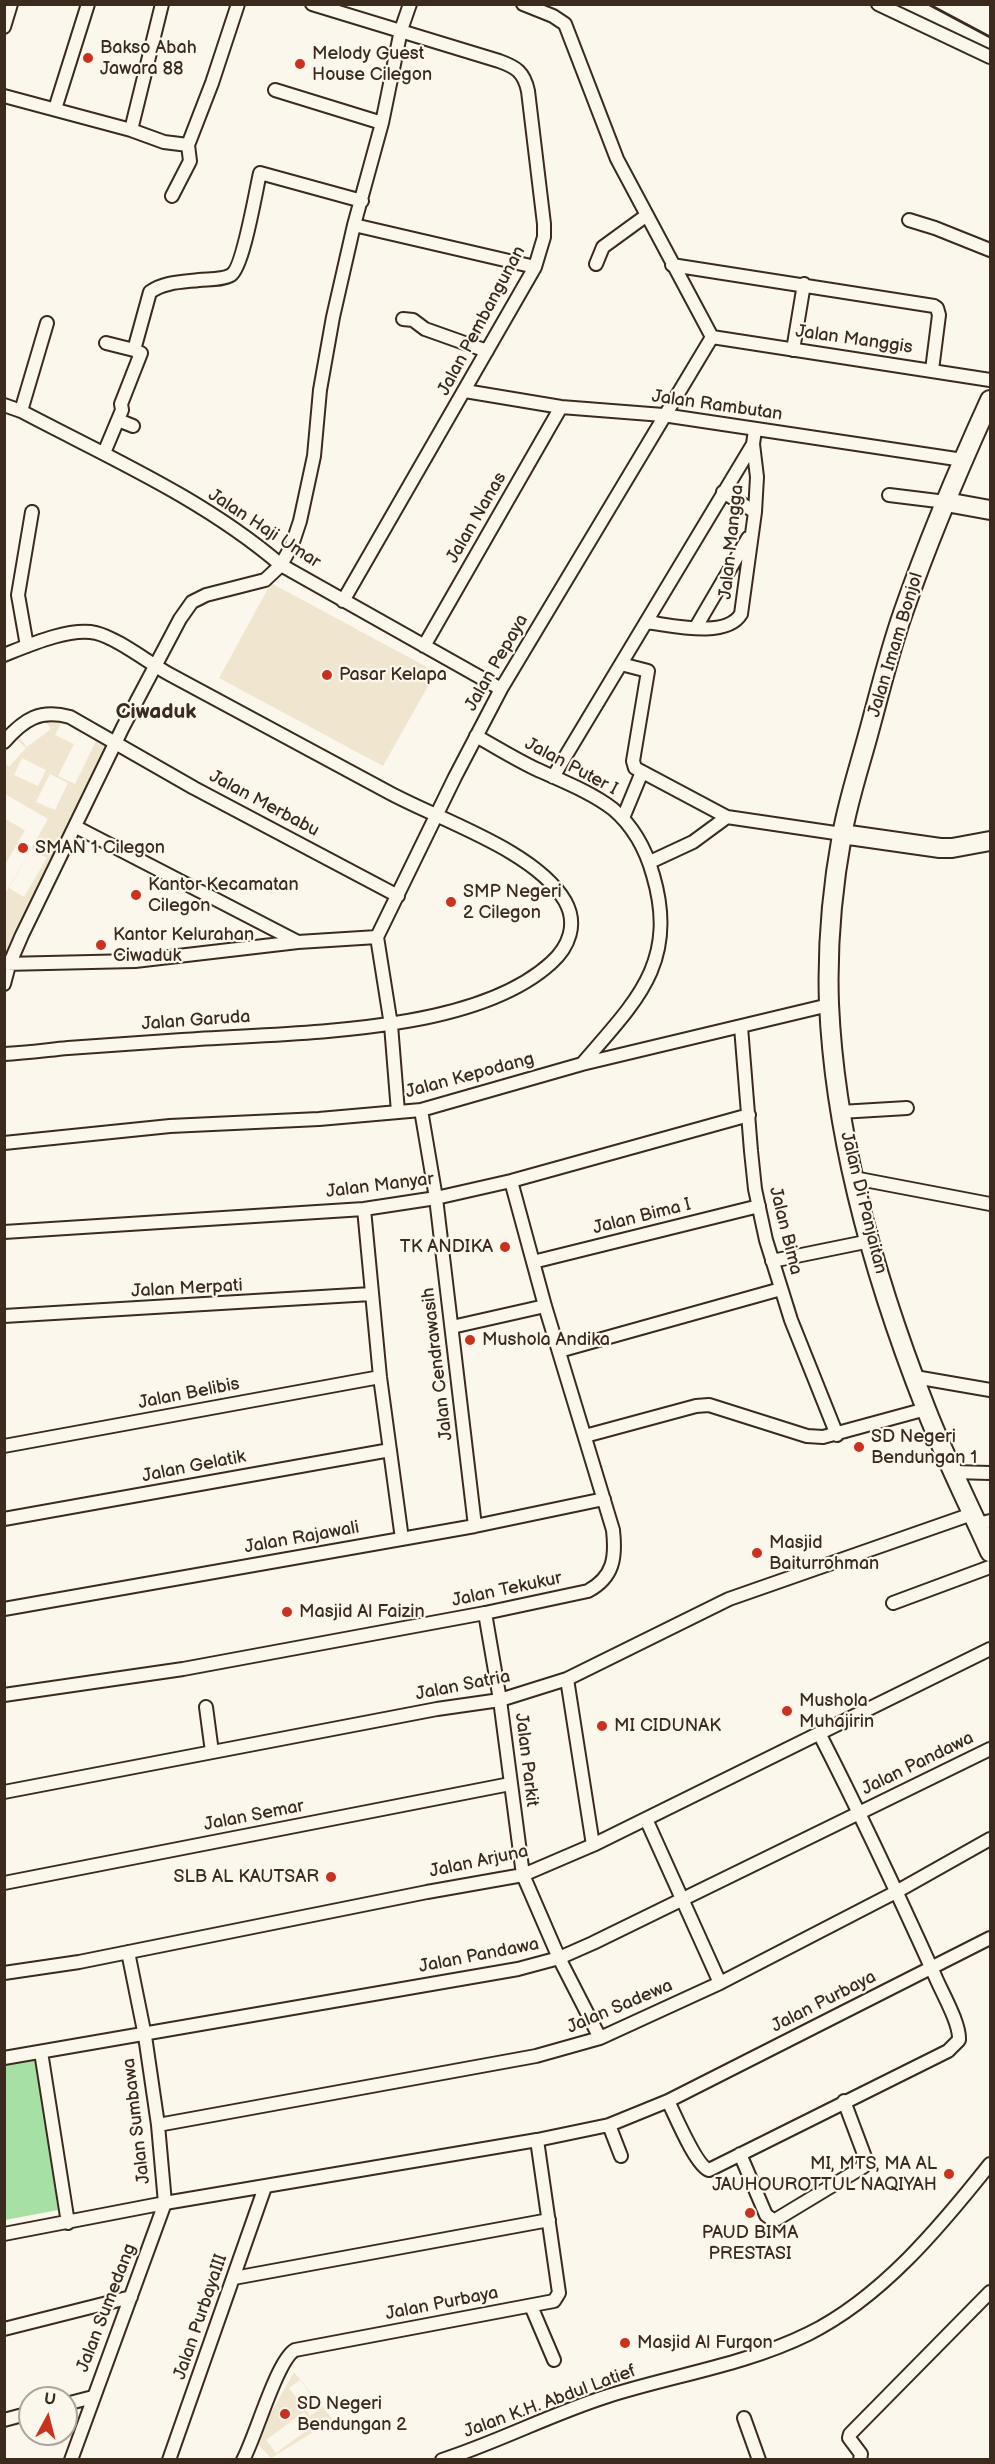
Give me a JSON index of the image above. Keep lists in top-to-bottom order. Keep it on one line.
{"streets":{"street":["Jalan Pembangunan","Jalan Manggis","Jalan Rambutan","Jalan Nanas","Jalan Haji Umar","Jalan Mangga","Jalan Imam Bonjol","Jalan Pepaya","Jalan Puter I","Jalan Merbabu","Jalan Garuda","Jalan Kepodang","Jalan Manyar","Jalan Di Panjaitan","Jalan Bima I","Jalan Bima","Jalan Merpati","Jalan Cendrawasih","Jalan Belibis","Jalan Gelatik","Jalan Rajawali","Jalan Tekukur","Jalan Satria","Jalan Parkit","Jalan Pandawa","Jalan Semar","Jalan Arjuna","Jalan Purbaya","Jalan Sadewa","Jalan Sumbawa","Jalan Sumedang","Jalan PurbayaIII","Jalan K.H. Abdul Latief"]},"crossings":[["Jalan Pembangunan","Jalan Rambutan"],["Jalan Pembangunan","Jalan Haji Umar"],["Jalan Manggis","Jalan Pepaya"],["Jalan Rambutan","Jalan Nanas"],["Jalan Rambutan","Jalan Imam Bonjol"],["Jalan Rambutan","Jalan Pepaya"],["Jalan Nanas","Jalan Haji Umar"],["Jalan Haji Umar","Jalan Pepaya"],["Jalan Imam Bonjol","Jalan Di Panjaitan"],["Jalan Pepaya","Jalan Puter I"],["Jalan Pepaya","Jalan Merbabu"],["Jalan Pepaya","Jalan Garuda"],["Jalan Puter I","Jalan Kepodang"],["Jalan Kepodang","Jalan Di Panjaitan"],["Jalan Kepodang","Jalan Bima"],["Jalan Kepodang","Jalan Cendrawasih"],["Jalan Manyar","Jalan Bima"],["Jalan Manyar","Jalan Cendrawasih"],["Jalan Manyar","Jalan Tekukur"],["Jalan Di Panjaitan","Jalan Satria"],["Jalan Bima I","Jalan Bima"],["Jalan Bima I","Jalan Tekukur"],["Jalan Cendrawasih","Jalan Rajawali"],["Jalan Rajawali","Jalan Tekukur"],["Jalan Tekukur","Jalan Parkit"],["Jalan Satria","Jalan Parkit"],["Jalan Parkit","Jalan Pandawa"],["Jalan Parkit","Jalan Semar"],["Jalan Parkit","Jalan Arjuna"],["Jalan Parkit","Jalan Sadewa"],["Jalan Pandawa","Jalan Sumbawa"],["Jalan Arjuna","Jalan Sumbawa"],["Jalan Purbaya","Jalan Sumbawa"],["Jalan Purbaya","Jalan Sumedang"],["Jalan Purbaya","Jalan PurbayaIII"],["Jalan Sadewa","Jalan Sumbawa"],["Jalan Sumbawa","Jalan Sumedang"]],"districts":["Ciwaduk"],"places":["Bakso Abah Jawara 88","Melody Guest House Cilegon","Pasar Kelapa","SMAN 1 Cilegon","Kantor Kecamatan Cilegon","SMP Negeri 2 Cilegon","Kantor Kelurahan Ciwaduk","TK ANDIKA","Mushola Andika","SD Negeri Bendungan 1","Masjid Baiturrohman","Masjid Al Faizin","Mushola Muhajirin","MI CIDUNAK","SLB AL KAUTSAR","MI, MTS, MA AL JAUHOUROTTUL NAQIYAH","PAUD BIMA PRESTASI","Masjid Al Furqon","SD Negeri Bendungan 2"],"north":"top"}
